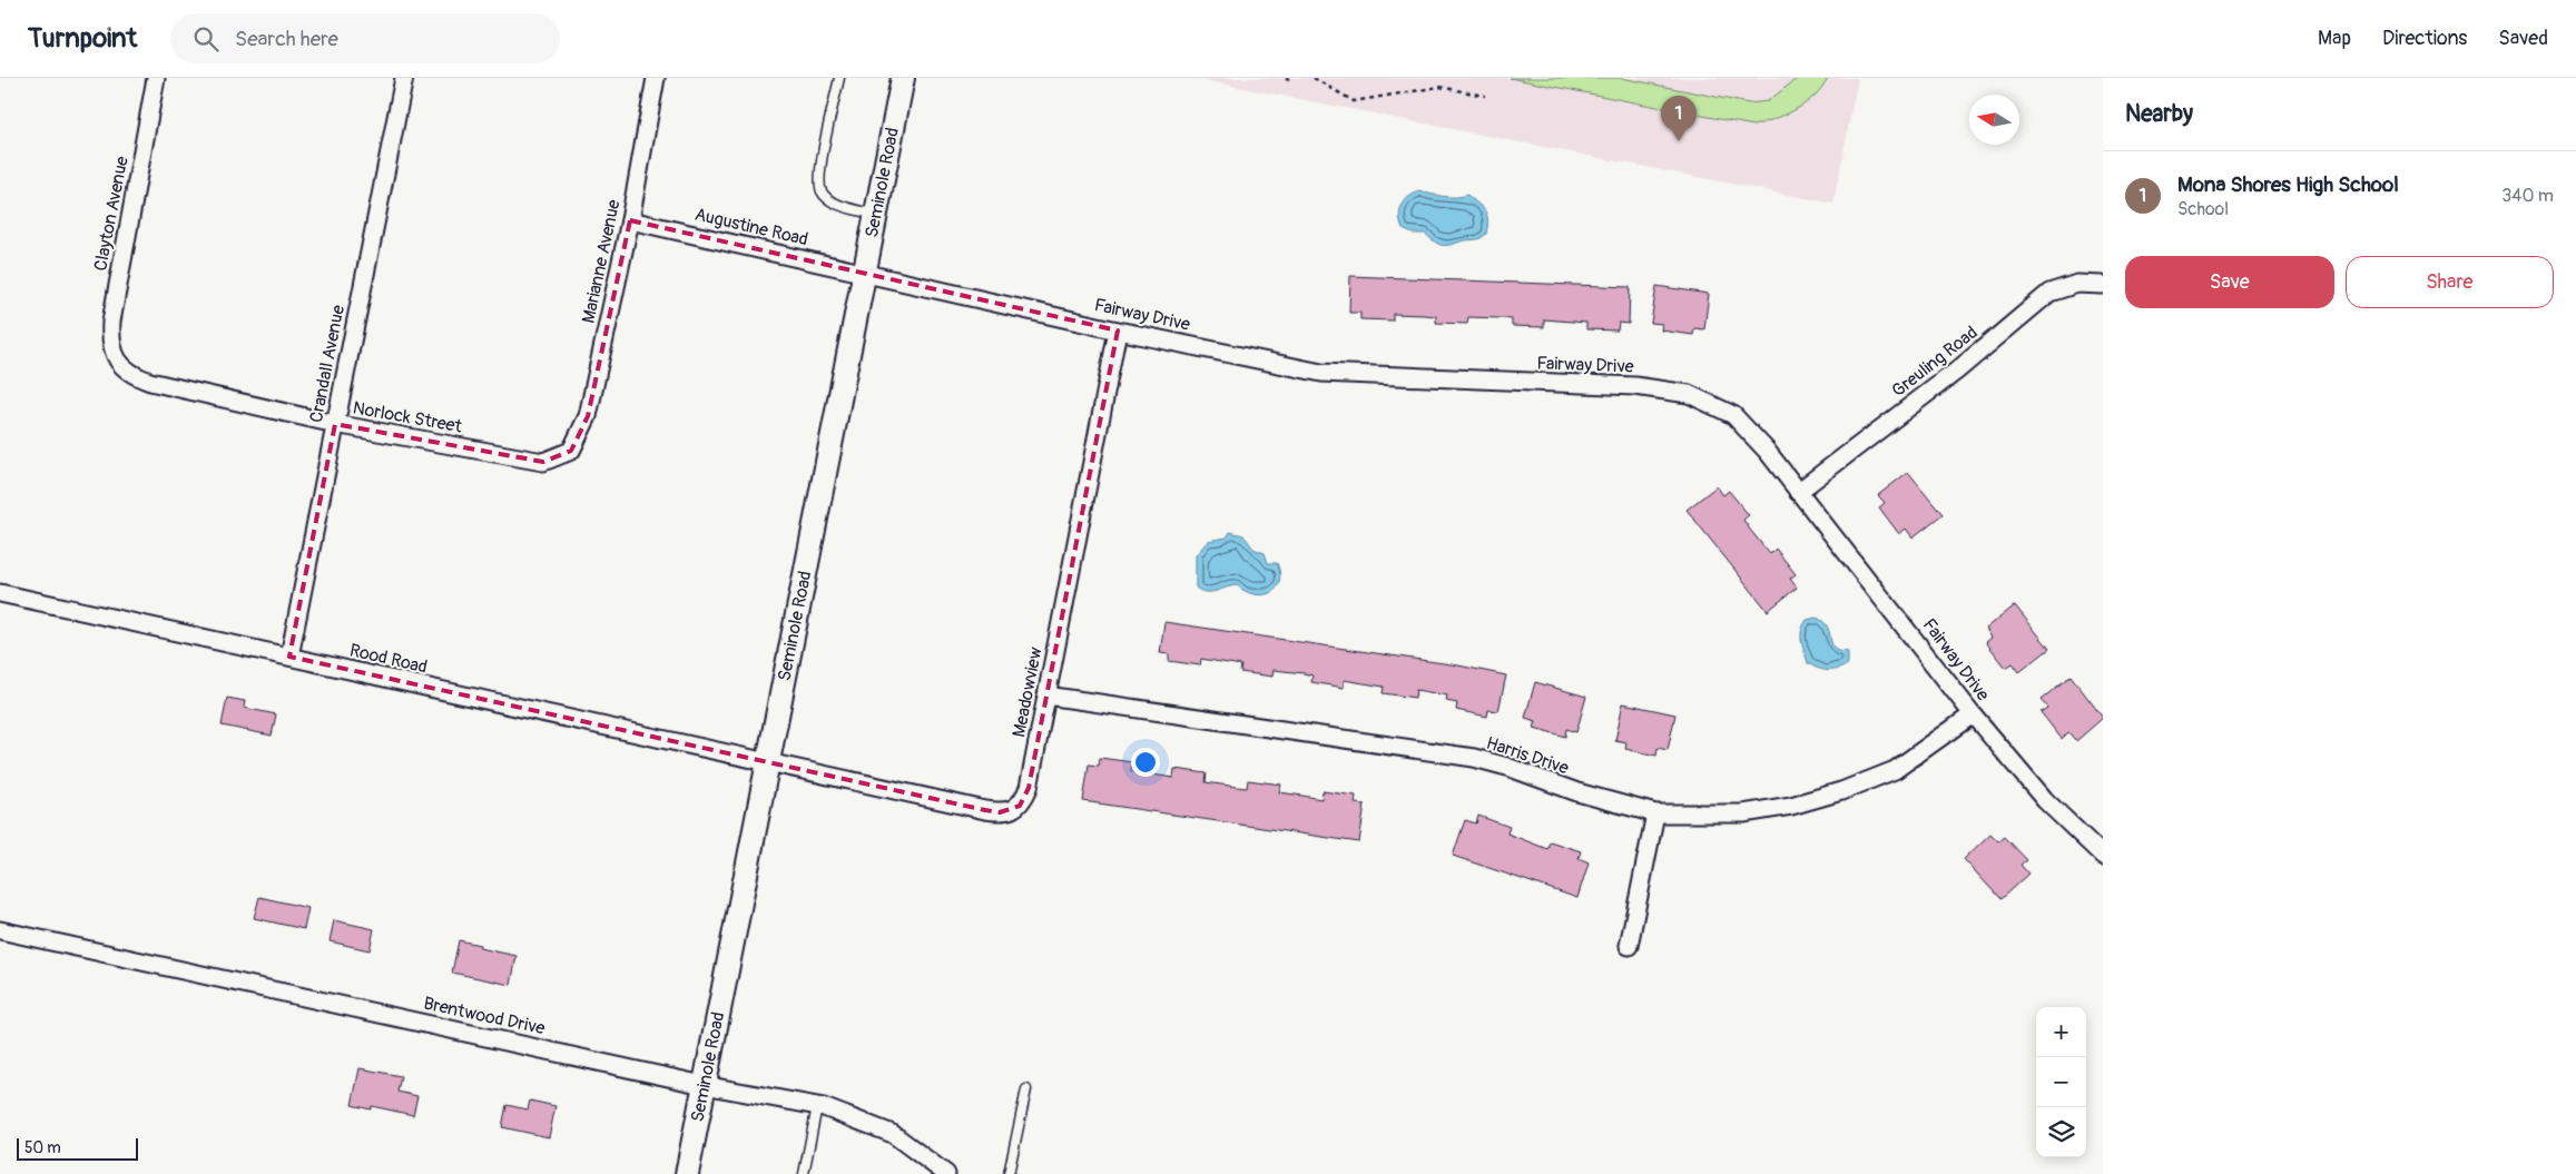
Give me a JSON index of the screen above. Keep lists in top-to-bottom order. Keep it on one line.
{"streets":{"street":["Seminole Road","Clayton Avenue","Augustine Road","Marianne Avenue","Fairway Drive","Greuling Road","Crandall Avenue","Norlock Street","Rood Road","Meadowview","Harris Drive","Brentwood Drive"]},"crossings":[["Seminole Road","Augustine Road"],["Seminole Road","Fairway Drive"],["Seminole Road","Rood Road"],["Seminole Road","Meadowview"],["Seminole Road","Brentwood Drive"],["Clayton Avenue","Norlock Street"],["Augustine Road","Marianne Avenue"],["Augustine Road","Fairway Drive"],["Marianne Avenue","Norlock Street"],["Fairway Drive","Greuling Road"],["Fairway Drive","Meadowview"],["Fairway Drive","Harris Drive"],["Crandall Avenue","Norlock Street"],["Crandall Avenue","Rood Road"],["Rood Road","Meadowview"],["Meadowview","Harris Drive"]],"scale_bar":"50 m","north":"left","page":{"header":"Turnpoint","search":"Search here","nav":["Map","Directions","Saved"],"heading":"Nearby","pins":"1","list":[{"mark":"1","name":"Mona Shores High School","note":"School","value":"340 m"}],"buttons":["Save","Share"],"map_buttons":["+","−"],"scale":"50 m"}}
